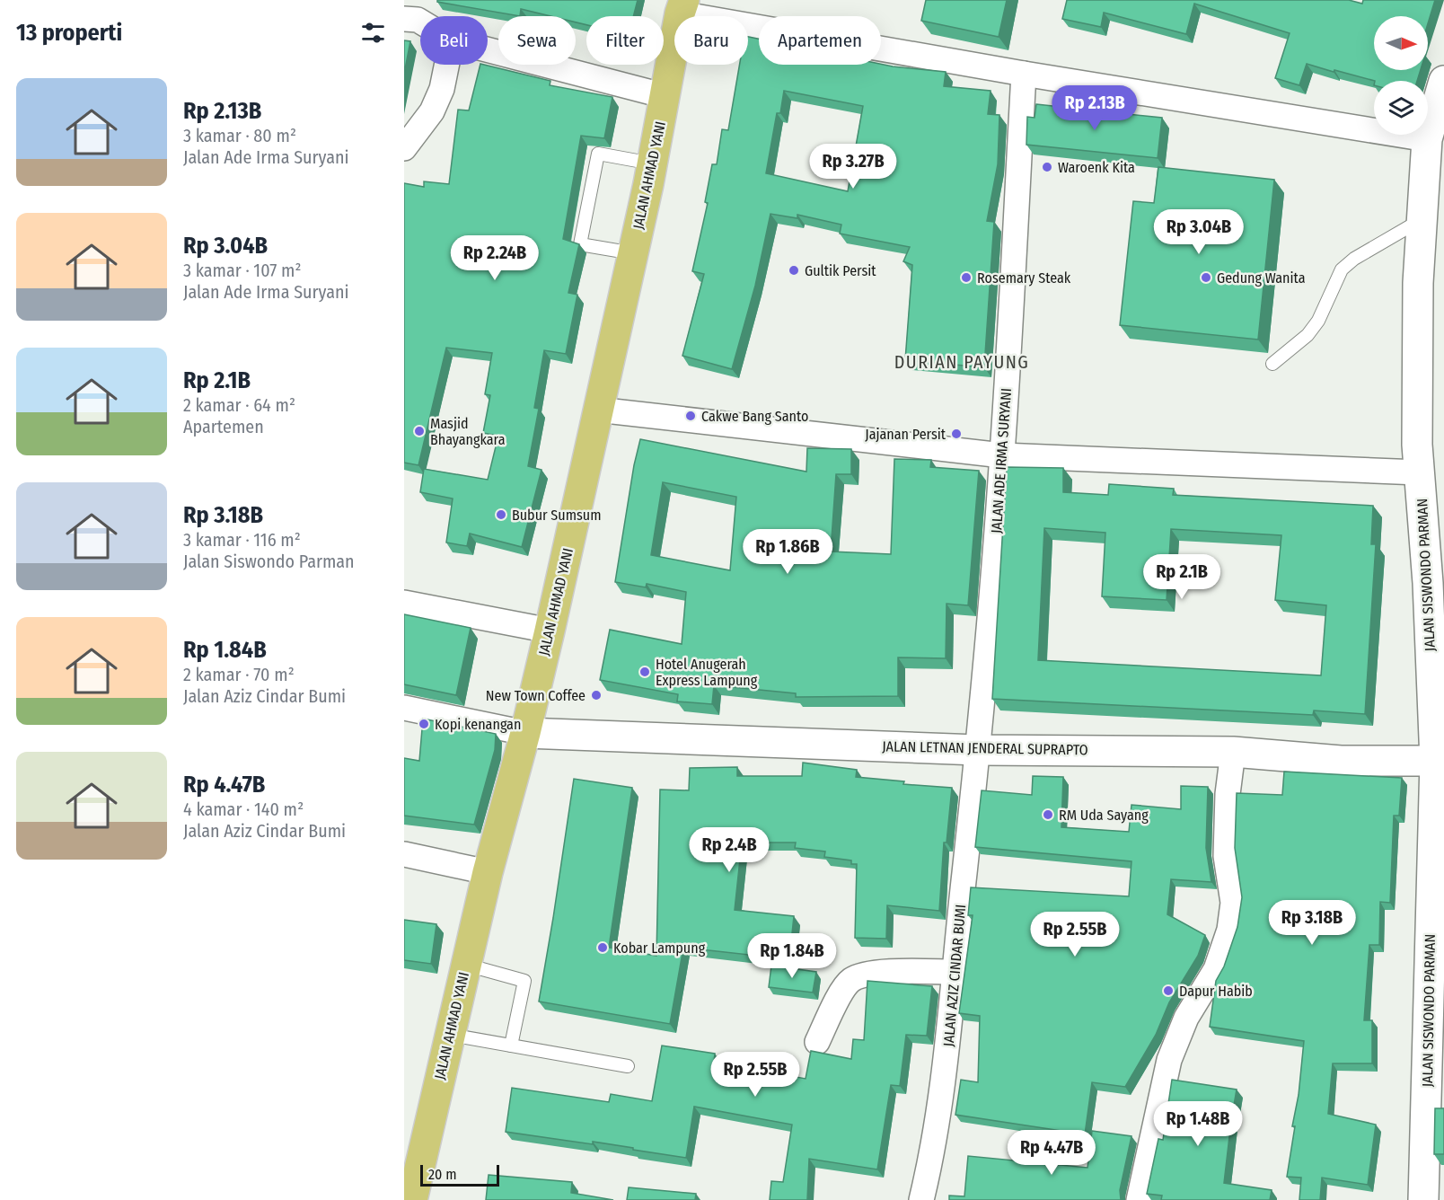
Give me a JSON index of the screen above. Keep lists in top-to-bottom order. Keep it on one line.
{"streets":{"main road":["JALAN AHMAD YANI"],"street":["JALAN ADE IRMA SURYANI","JALAN SISWONDO PARMAN","JALAN LETNAN JENDERAL SUPRAPTO","JALAN AZIZ CINDAR BUMI"]},"crossings":[["JALAN AHMAD YANI","JALAN LETNAN JENDERAL SUPRAPTO"],["JALAN ADE IRMA SURYANI","JALAN LETNAN JENDERAL SUPRAPTO"],["JALAN ADE IRMA SURYANI","JALAN AZIZ CINDAR BUMI"],["JALAN SISWONDO PARMAN","JALAN LETNAN JENDERAL SUPRAPTO"],["JALAN LETNAN JENDERAL SUPRAPTO","JALAN AZIZ CINDAR BUMI"]],"districts":["DURIAN PAYUNG"],"places":["Waroenk Kita","Gultik Persit","Rosemary Steak","Gedung Wanita","Cakwe Bang Santo","Masjid Bhayangkara","Jajanan Persit","Bubur Sumsum","Hotel Anugerah Express Lampung","New Town Coffee","Kopi kenangan","RM Uda Sayang","Kobar Lampung","Dapur Habib"],"scale_bar":"20 m","north":"right","page":{"heading":"13 properti","chip":["Beli","Sewa","Filter","Baru","Apartemen"],"list":[{"name":"Rp 2.13B","note":"3 kamar · 80 m² · Jalan Ade Irma Suryani"},{"name":"Rp 3.04B","note":"3 kamar · 107 m² · Jalan Ade Irma Suryani"},{"name":"Rp 2.1B","note":"2 kamar · 64 m² · Apartemen"},{"name":"Rp 3.18B","note":"3 kamar · 116 m² · Jalan Siswondo Parman"},{"name":"Rp 1.84B","note":"2 kamar · 70 m² · Jalan Aziz Cindar Bumi"},{"name":"Rp 4.47B","note":"4 kamar · 140 m² · Jalan Aziz Cindar Bumi"}],"price":["Rp 2.13B","Rp 3.27B","Rp 3.04B","Rp 2.24B","Rp 1.86B","Rp 2.1B","Rp 2.4B","Rp 3.18B","Rp 2.55B","Rp 1.84B","Rp 2.55B","Rp 1.48B","Rp 4.47B"],"scale":"20 m"}}
